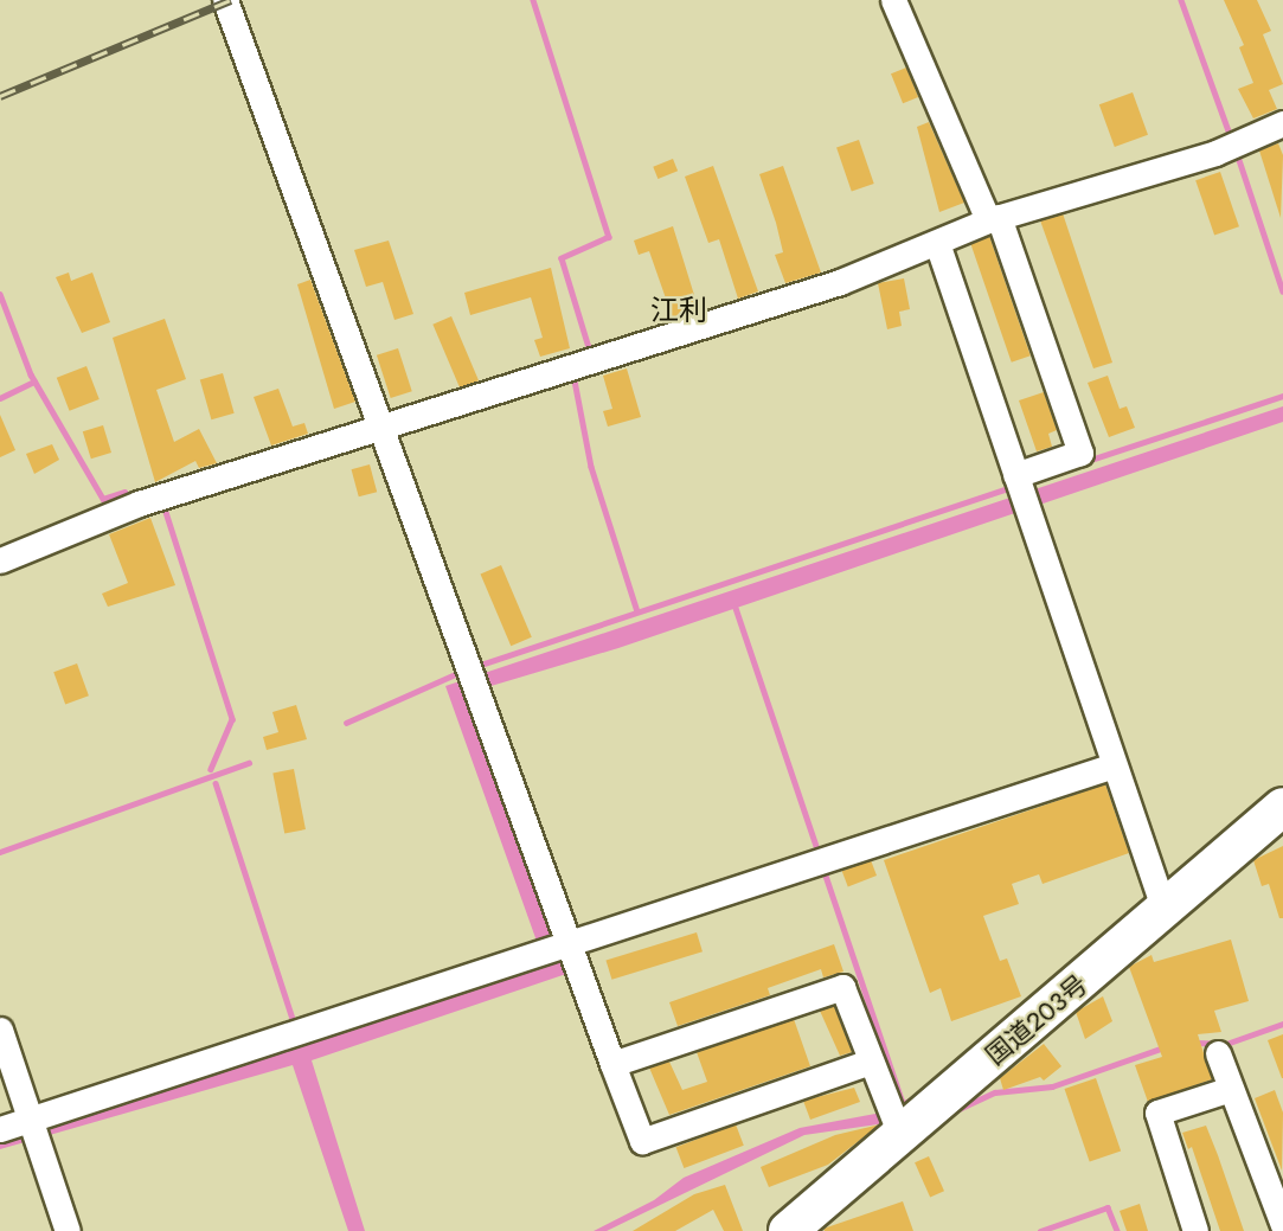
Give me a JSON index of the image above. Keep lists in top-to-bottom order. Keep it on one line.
{"streets":{"highway":["国道203号"]},"districts":["江利"]}
